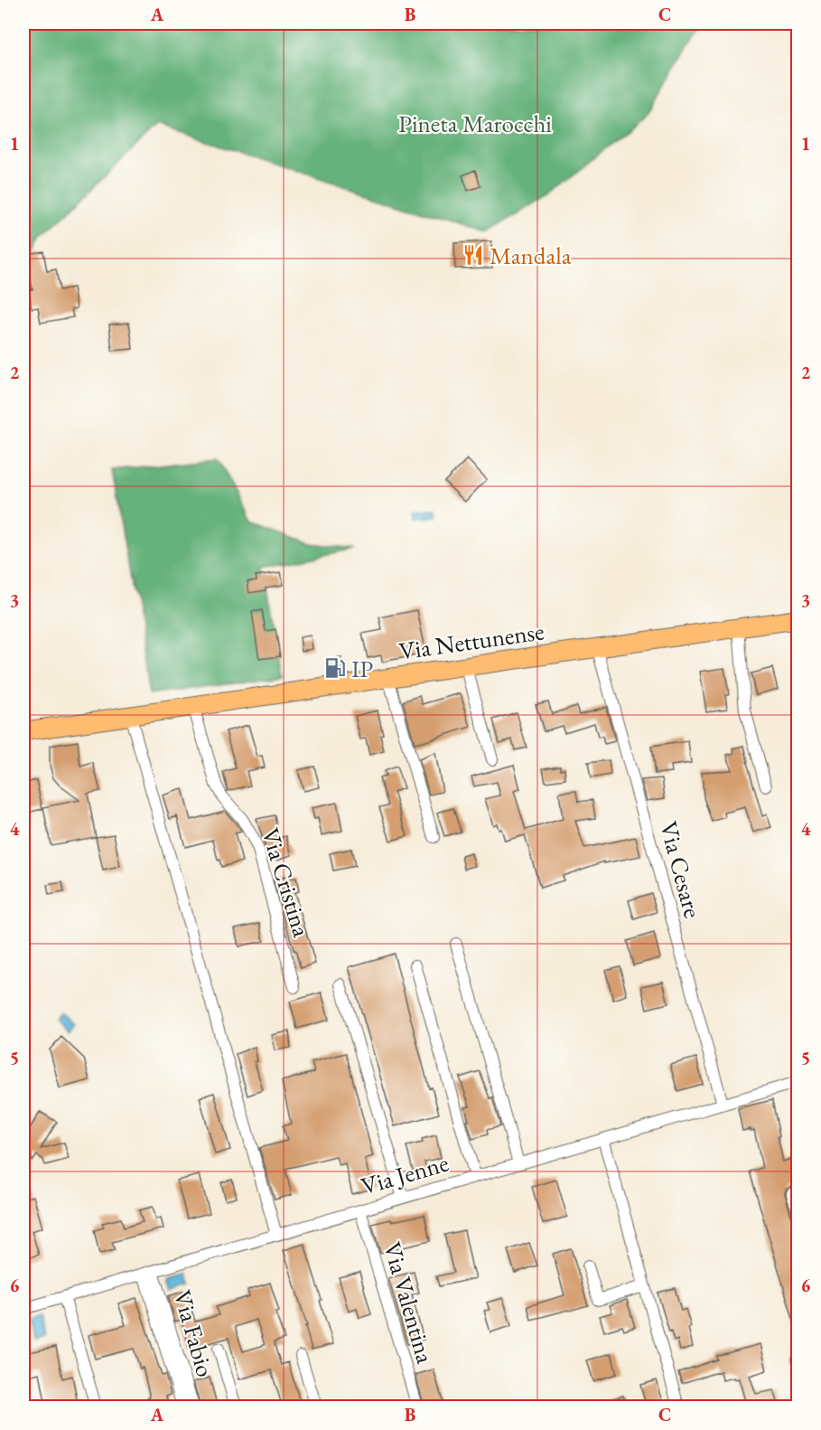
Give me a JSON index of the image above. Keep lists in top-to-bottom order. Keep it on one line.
{"streets":{"main road":["Via Nettunense"],"street":["Via Cesare","Via Cristina","Via Jenne","Via Valentina","Via Fabio"]},"crossings":[["Via Nettunense","Via Cesare"],["Via Nettunense","Via Cristina"],["Via Cesare","Via Jenne"],["Via Jenne","Via Valentina"],["Via Jenne","Via Fabio"]],"parks":["Pineta Marocchi"],"places":{"restaurant":["Mandala"],"fuel station":["IP"]},"grid":{"columns":["A","B","C"],"rows":["1","2","3","4","5","6"]}}
